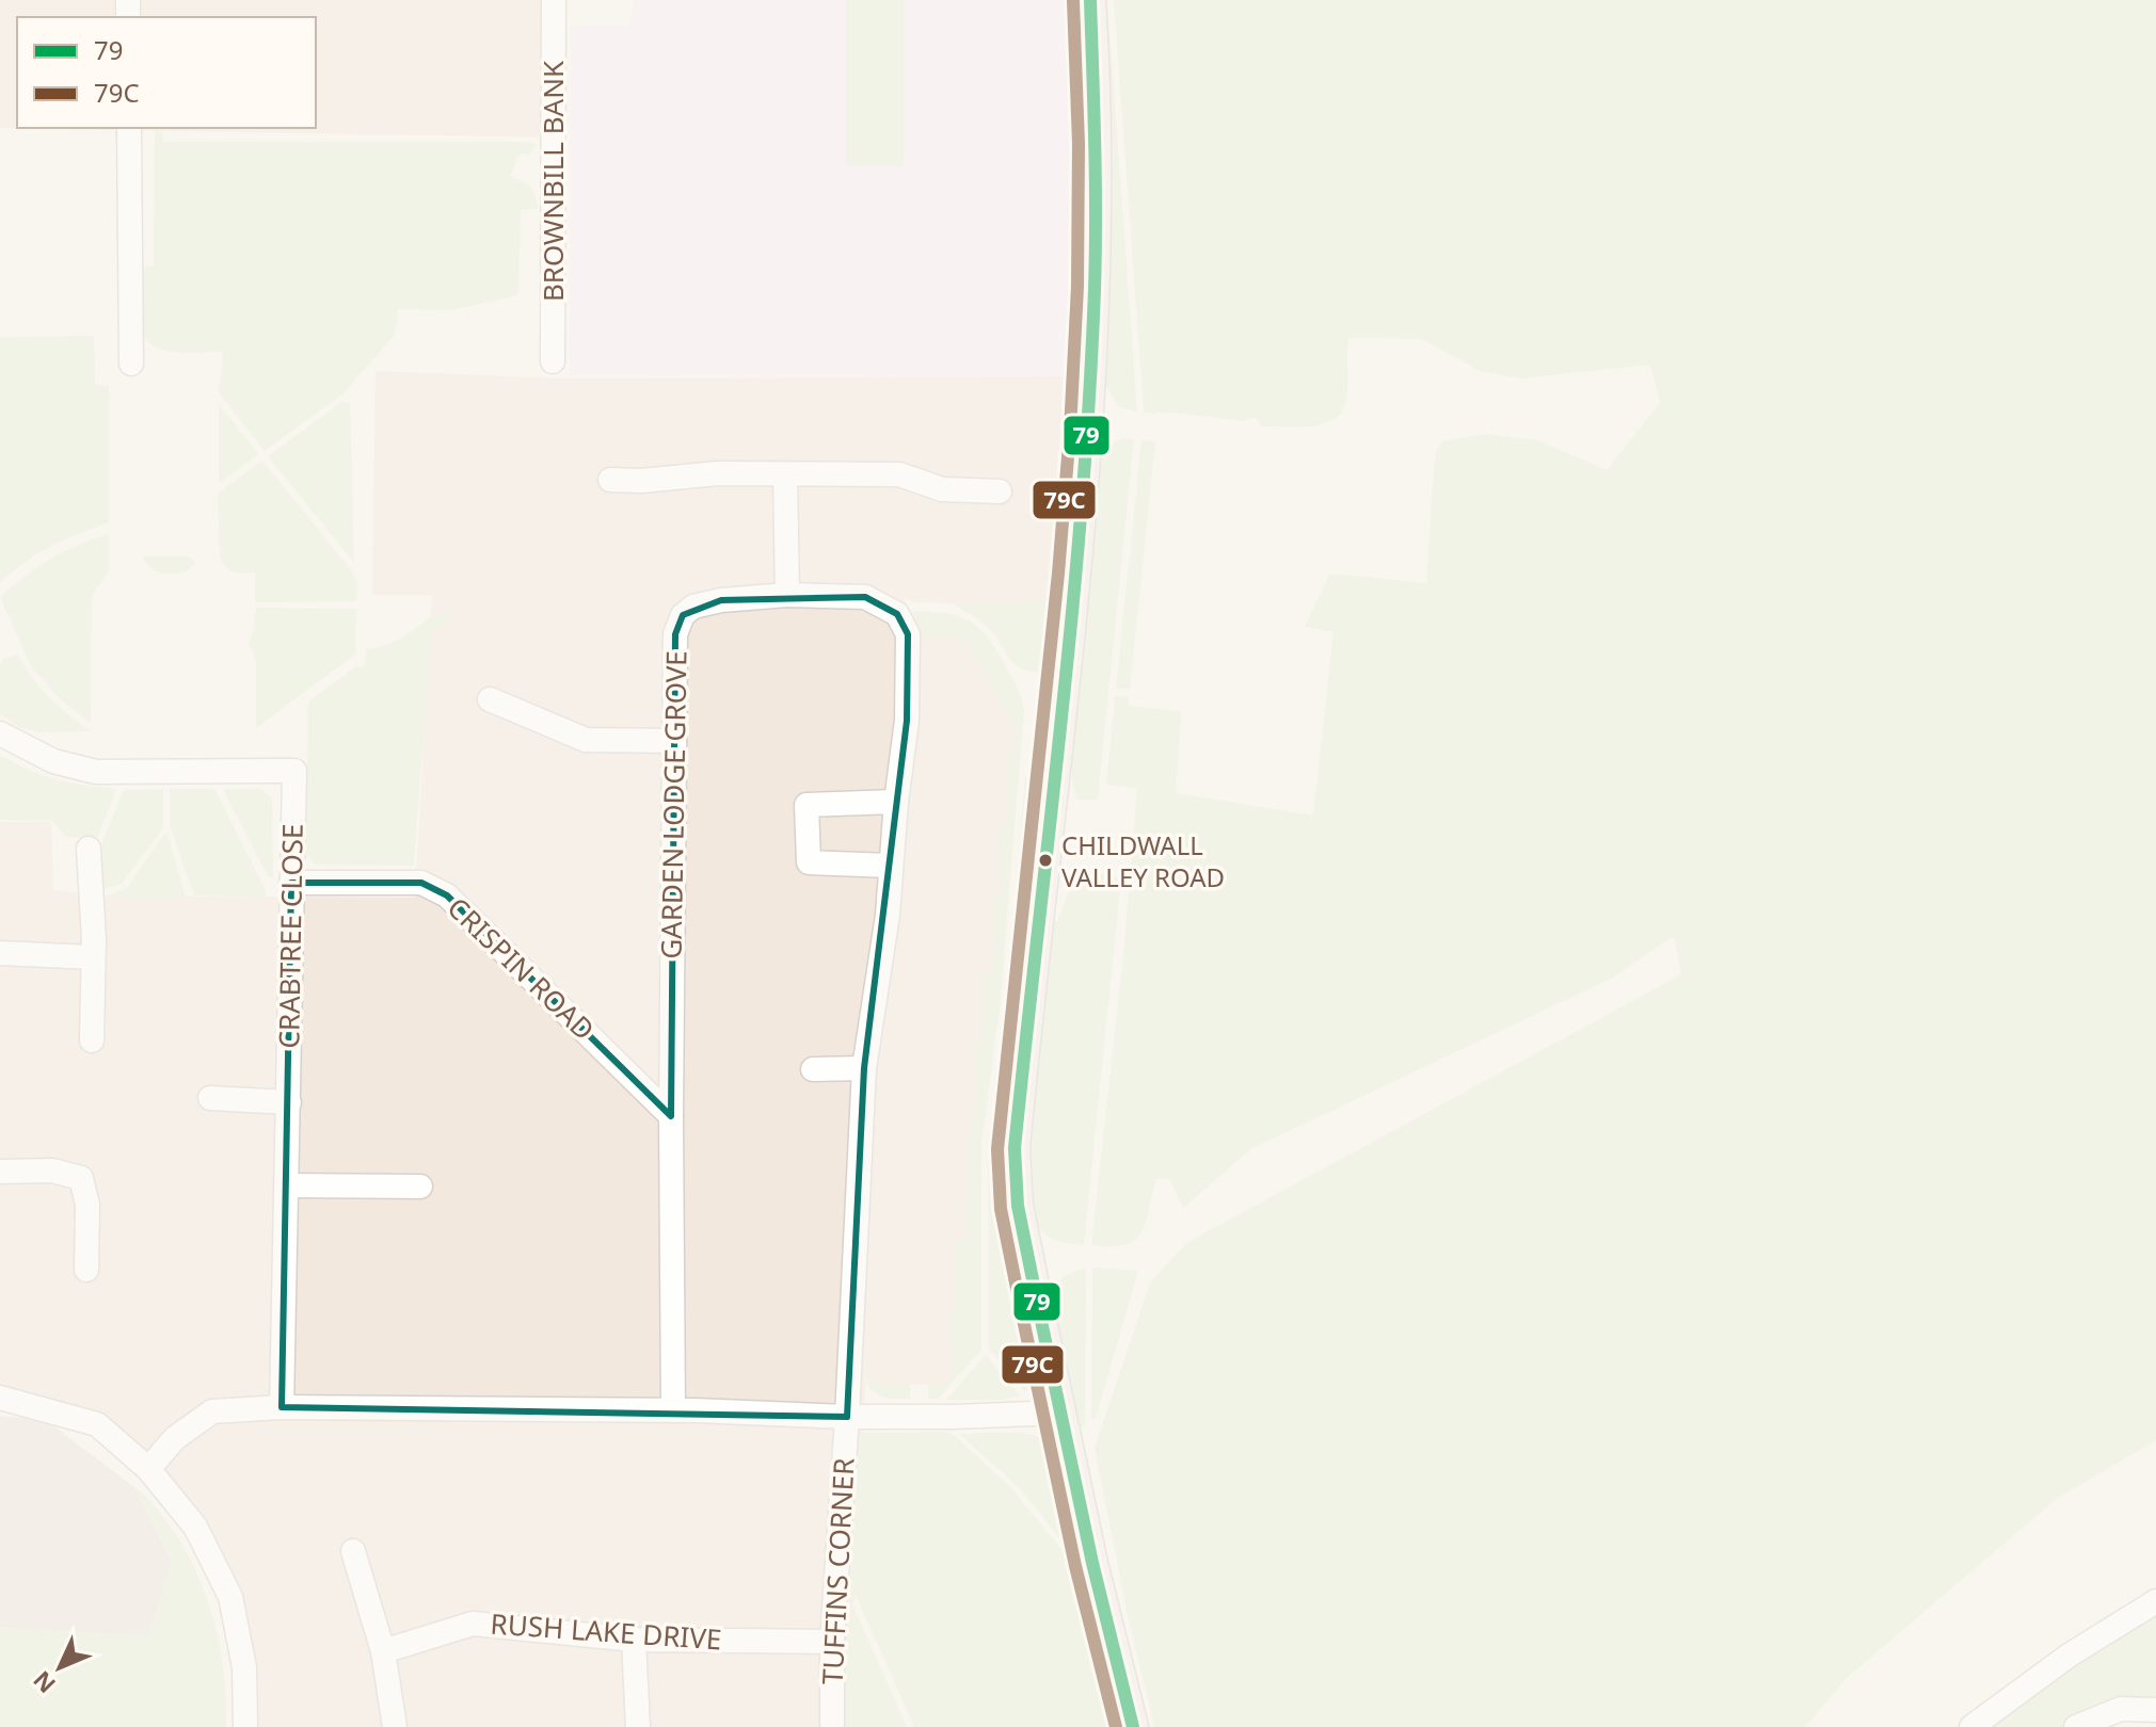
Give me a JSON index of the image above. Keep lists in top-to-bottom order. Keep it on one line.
{"streets":{"street":["BROWNBILL BANK","GARDEN LODGE GROVE","CRABTREE CLOSE","CRISPIN ROAD","TUFFINS CORNER","RUSH LAKE DRIVE"]},"crossings":[["GARDEN LODGE GROVE","CRISPIN ROAD"],["GARDEN LODGE GROVE","TUFFINS CORNER"],["CRABTREE CLOSE","CRISPIN ROAD"],["TUFFINS CORNER","RUSH LAKE DRIVE"]],"places":["CHILDWALL VALLEY ROAD"],"lines":["transit line 79","transit line 79C"],"legend":["79","79C"],"north":"bottom left"}
